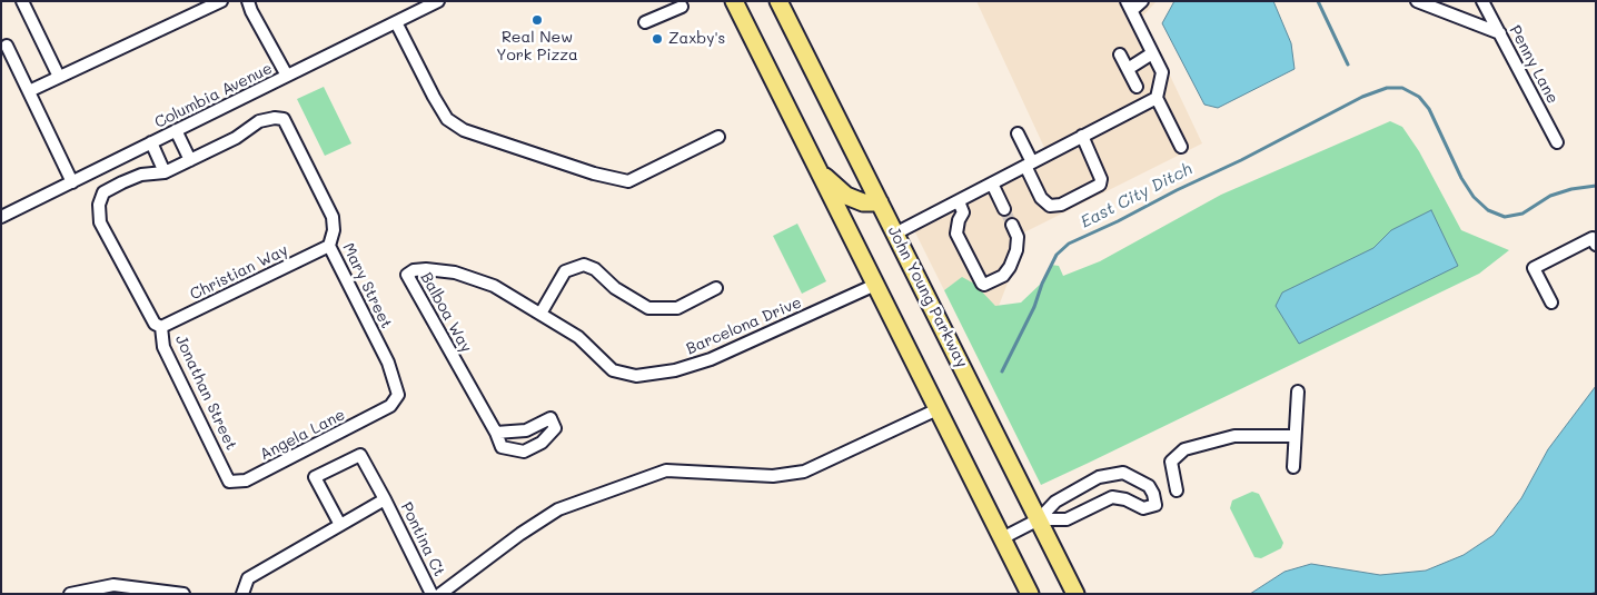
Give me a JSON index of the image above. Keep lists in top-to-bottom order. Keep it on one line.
{"streets":{"highway":["John Young Parkway"],"street":["Penny Lane","Columbia Avenue","Christian Way","Mary Street","Balboa Way","Barcelona Drive","Jonathan Street","Angela Lane","Pontina Ct"]},"crossings":[["Christian Way","Mary Street"],["Christian Way","Jonathan Street"],["Mary Street","Angela Lane"],["Balboa Way","Barcelona Drive"],["Jonathan Street","Angela Lane"]],"water":["East City Ditch"],"places":["Real New York Pizza","Zaxby's"]}
